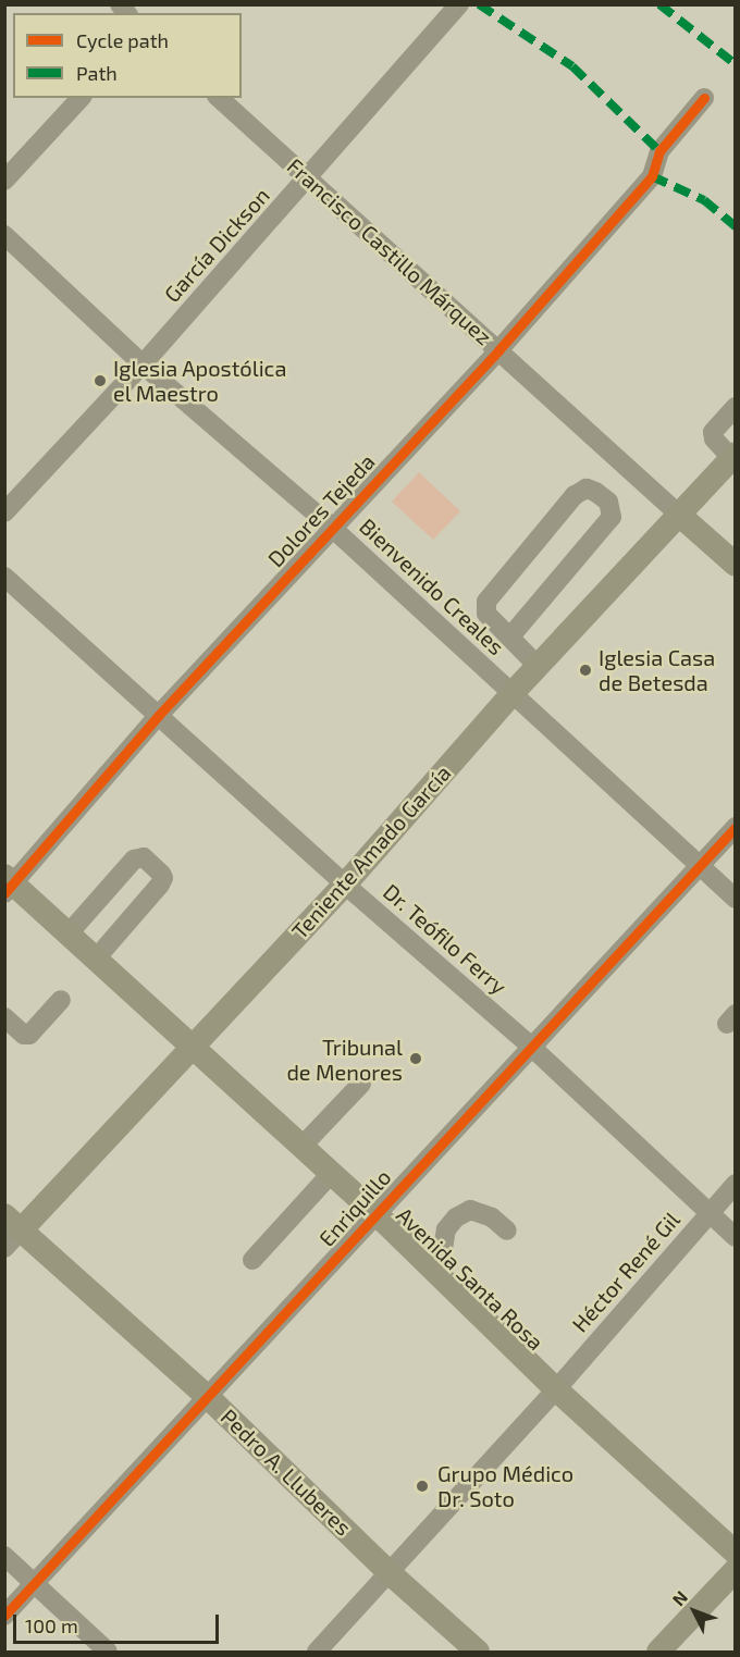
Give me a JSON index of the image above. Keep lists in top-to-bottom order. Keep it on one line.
{"streets":{"main road":["Francisco Castillo Márquez","Teniente Amado García","Avenida Santa Rosa","Pedro A. Lluberes"],"street":["García Dickson","Dolores Tejeda","Bienvenido Creales","Dr. Teófilo Ferry","Enriquillo","Héctor René Gil"]},"crossings":[["García Dickson","Francisco Castillo Márquez"],["García Dickson","Bienvenido Creales"],["Francisco Castillo Márquez","Dolores Tejeda"],["Francisco Castillo Márquez","Teniente Amado García"],["Dolores Tejeda","Bienvenido Creales"],["Dolores Tejeda","Dr. Teófilo Ferry"],["Dolores Tejeda","Avenida Santa Rosa"],["Bienvenido Creales","Teniente Amado García"],["Bienvenido Creales","Enriquillo"],["Teniente Amado García","Dr. Teófilo Ferry"],["Teniente Amado García","Avenida Santa Rosa"],["Teniente Amado García","Pedro A. Lluberes"],["Dr. Teófilo Ferry","Enriquillo"],["Dr. Teófilo Ferry","Héctor René Gil"],["Enriquillo","Avenida Santa Rosa"],["Enriquillo","Pedro A. Lluberes"],["Héctor René Gil","Avenida Santa Rosa"],["Héctor René Gil","Pedro A. Lluberes"]],"places":["Iglesia Apostólica el Maestro","Iglesia Casa de Betesda","Tribunal de Menores","Grupo Médico Dr. Soto"],"legend":["Cycle path","Path"],"scale_bar":"100 m","north":"top left"}
